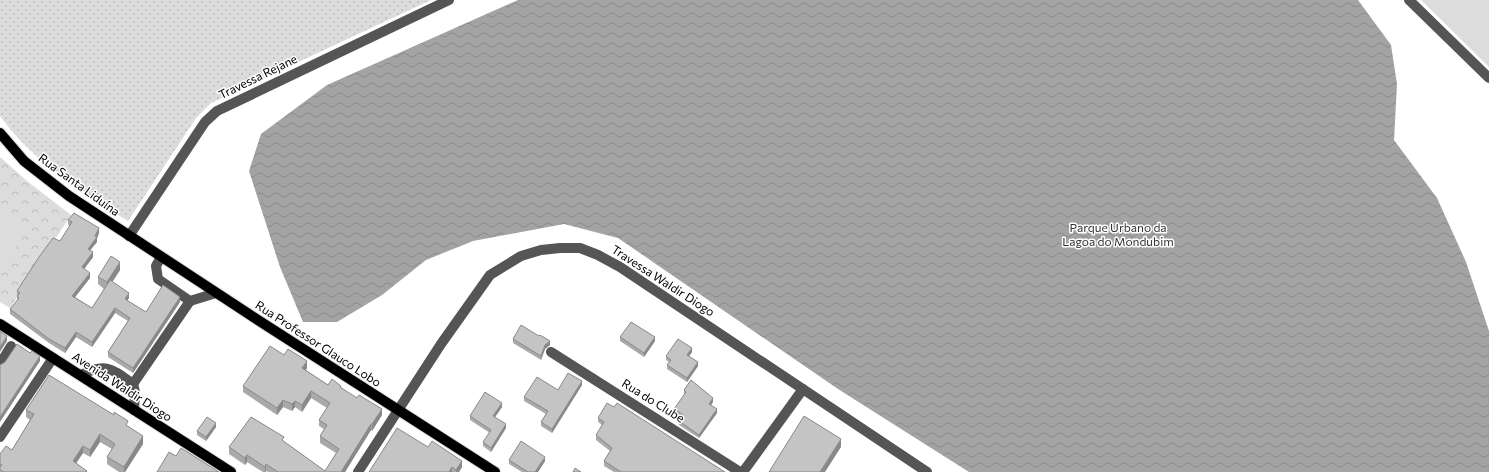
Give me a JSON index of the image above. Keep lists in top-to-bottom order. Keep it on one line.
{"streets":{"main road":["Rua Santa Liduína","Rua Professor Glauco Lobo","Avenida Waldir Diogo"],"street":["Travessa Rejane","Travessa Waldir Diogo","Rua do Clube"]},"crossings":[["Travessa Rejane","Rua Santa Liduína"],["Travessa Rejane","Rua Professor Glauco Lobo"],["Rua Santa Liduína","Rua Professor Glauco Lobo"],["Travessa Waldir Diogo","Rua Professor Glauco Lobo"]],"parks":["Parque Urbano da Lagoa do Mondubim"]}
